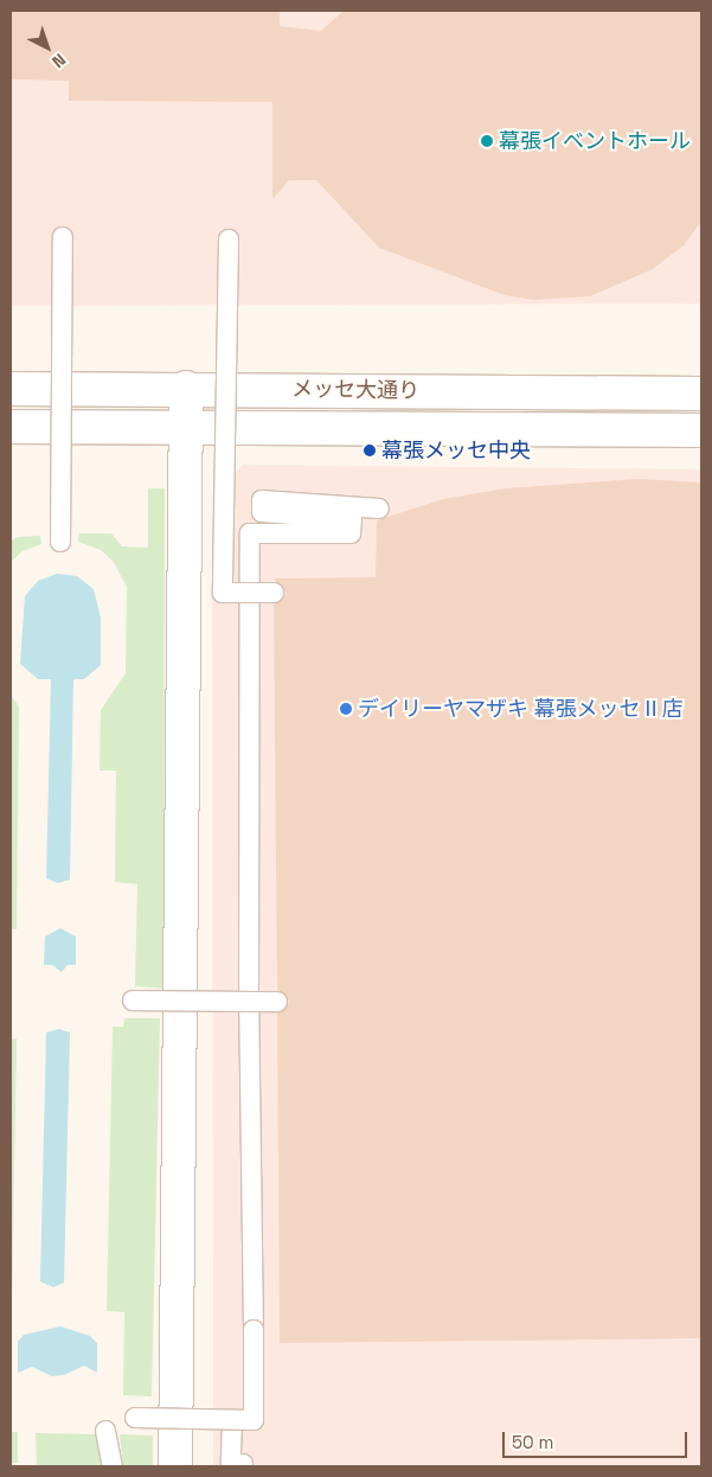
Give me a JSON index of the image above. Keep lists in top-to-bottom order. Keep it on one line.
{"streets":{"street":["メッセ大通り"]},"places":["幕張イベントホール","幕張メッセ中央","デイリーヤマザキ 幕張メッセⅡ店"],"scale_bar":"50 m","north":"bottom right"}
